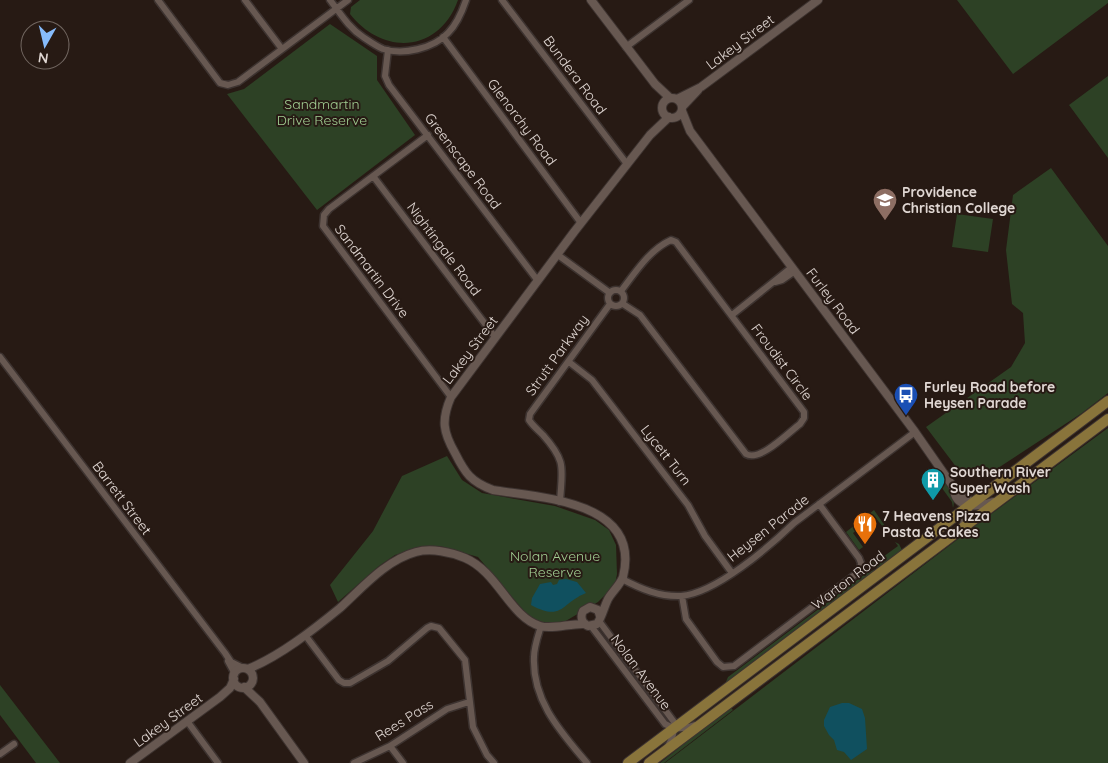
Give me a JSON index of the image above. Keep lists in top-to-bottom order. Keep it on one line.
{"streets":{"main road":["Warton Road"],"street":["Lakey Street","Bundera Road","Glenorchy Road","Greenscape Road","Nightingale Road","Sandmartin Drive","Furley Road","Strutt Parkway","Froudist Circle","Lycett Turn","Barrett Street","Heysen Parade","Nolan Avenue","Rees Pass"]},"crossings":[["Lakey Street","Bundera Road"],["Lakey Street","Glenorchy Road"],["Lakey Street","Greenscape Road"],["Lakey Street","Nightingale Road"],["Lakey Street","Sandmartin Drive"],["Lakey Street","Furley Road"],["Lakey Street","Strutt Parkway"],["Lakey Street","Barrett Street"],["Lakey Street","Heysen Parade"],["Lakey Street","Nolan Avenue"],["Greenscape Road","Sandmartin Drive"],["Nightingale Road","Sandmartin Drive"],["Furley Road","Heysen Parade"],["Furley Road","Warton Road"],["Strutt Parkway","Froudist Circle"],["Strutt Parkway","Lycett Turn"],["Lycett Turn","Heysen Parade"],["Warton Road","Nolan Avenue"]],"parks":["Sandmartin Drive Reserve","Nolan Avenue Reserve"],"places":{"school or university":["Providence Christian College"],"bus stop":["Furley Road before Heysen Parade"],"building":["Southern River Super Wash"],"restaurant":["7 Heavens Pizza Pasta & Cakes"]},"north":"bottom"}
